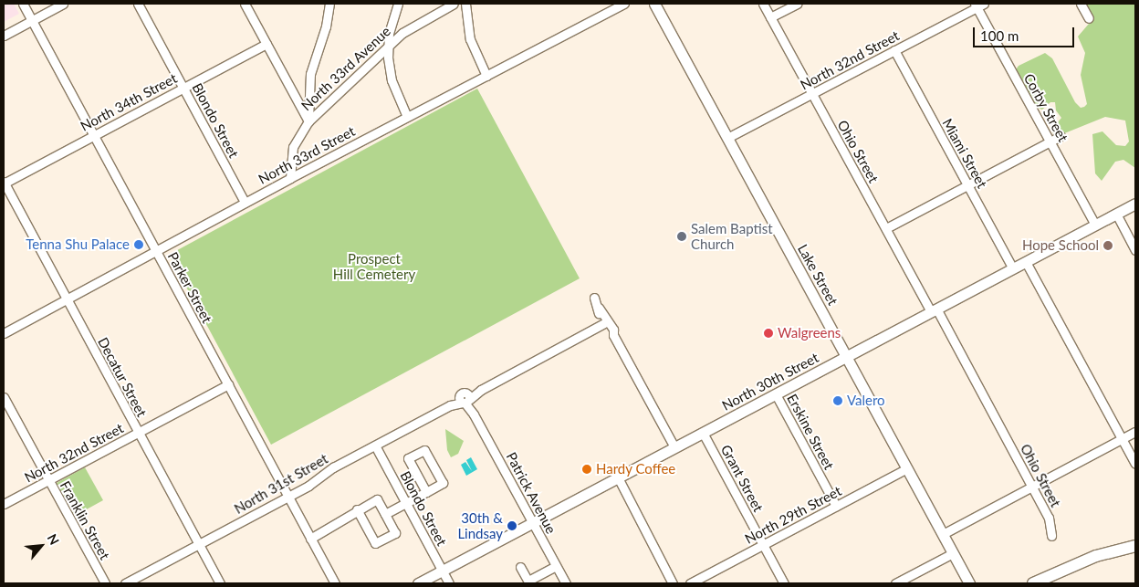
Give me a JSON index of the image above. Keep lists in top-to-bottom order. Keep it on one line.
{"streets":{"main road":["Lake Street","North 30th Street"],"street":["North 32nd Street","North 33rd Avenue","North 34th Street","Corby Street","Blondo Street","Ohio Street","Miami Street","North 33rd Street","Parker Street","Decatur Street","Erskine Street","Grant Street","North 31st Street","Patrick Avenue","North 29th Street","Franklin Street"]},"crossings":[["North 32nd Street","Corby Street"],["North 32nd Street","Ohio Street"],["North 32nd Street","Miami Street"],["North 32nd Street","Lake Street"],["North 32nd Street","Parker Street"],["North 32nd Street","Decatur Street"],["North 32nd Street","Franklin Street"],["North 33rd Avenue","North 33rd Street"],["North 34th Street","Blondo Street"],["North 34th Street","Parker Street"],["North 34th Street","Decatur Street"],["Corby Street","North 30th Street"],["Blondo Street","North 33rd Street"],["Blondo Street","North 30th Street"],["Blondo Street","North 31st Street"],["Ohio Street","North 30th Street"],["Miami Street","North 30th Street"],["North 33rd Street","Parker Street"],["North 33rd Street","Decatur Street"],["Lake Street","North 30th Street"],["Lake Street","North 29th Street"],["Parker Street","North 31st Street"],["Decatur Street","North 31st Street"],["North 30th Street","Erskine Street"],["North 30th Street","Grant Street"],["North 30th Street","Patrick Avenue"],["Erskine Street","North 29th Street"],["Grant Street","North 29th Street"],["North 31st Street","Patrick Avenue"]],"parks":["Prospect Hill Cemetery"],"places":["Salem Baptist Church","Tenna Shu Palace","Hope School","Walgreens","Valero","Hardy Coffee","30th & Lindsay"],"scale_bar":"100 m","north":"top right"}
